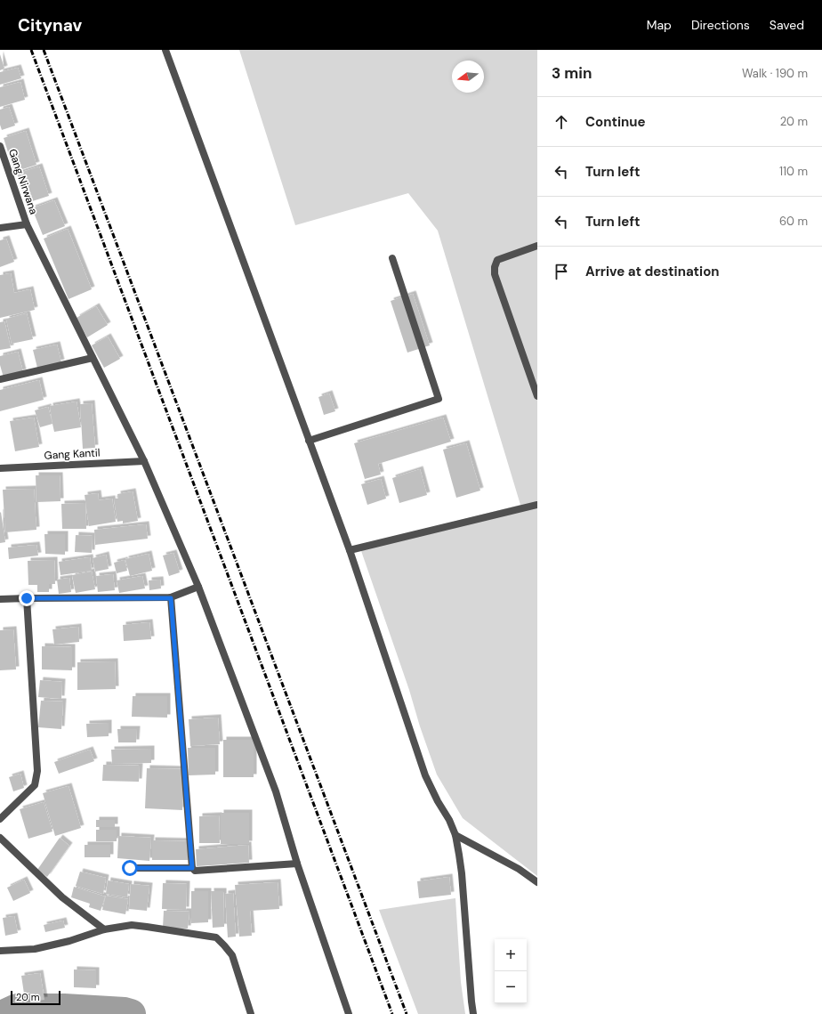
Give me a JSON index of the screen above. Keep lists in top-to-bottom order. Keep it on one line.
{"streets":{"street":["Gang Nirwana","Gang Kantil"]},"crossings":[["Gang Nirwana","Gang Kantil"]],"scale_bar":"20 m","north":"left","page":{"header":"Citynav","nav":["Map","Directions","Saved"],"heading":["3 min","Walk · 190 m"],"list":[["Continue","20 m"],["Turn left","110 m"],["Turn left","60 m"],"Arrive at destination"],"map_buttons":["+","−"],"scale":"20 m"}}
